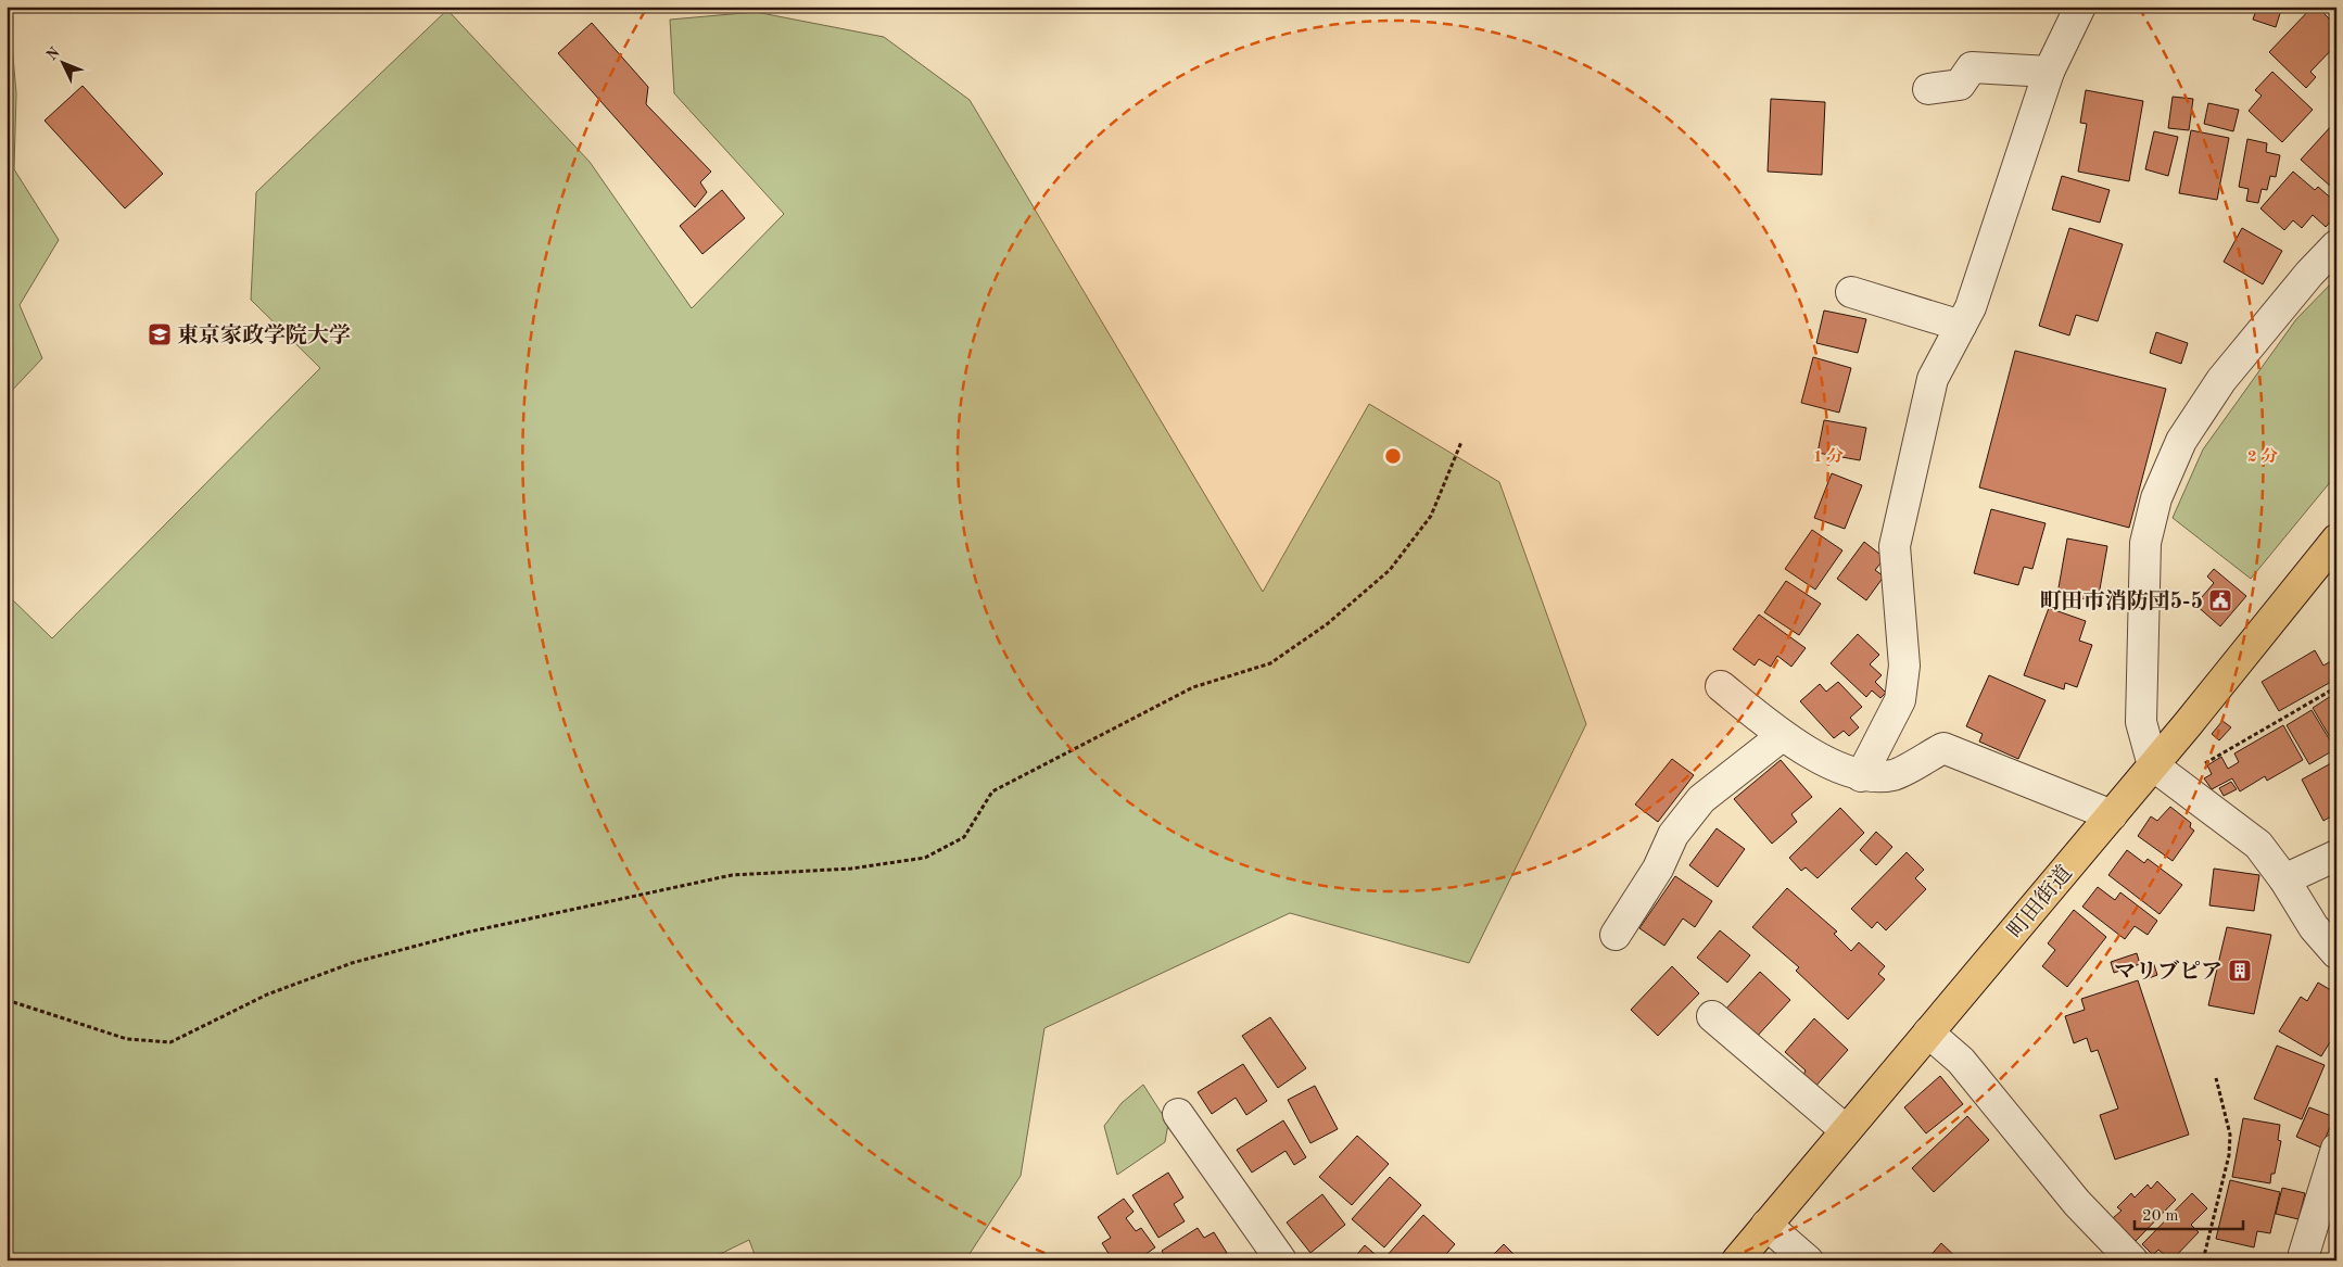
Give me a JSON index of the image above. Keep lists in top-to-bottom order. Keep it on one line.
{"streets":{"main road":["町田街道"]},"places":{"school or university":["東京家政学院大学"],"public building":["町田市消防団5-5"],"building":["マリブピア"]},"scale_bar":"20 m","north":"top left","rings":["1 分","2 分"]}
